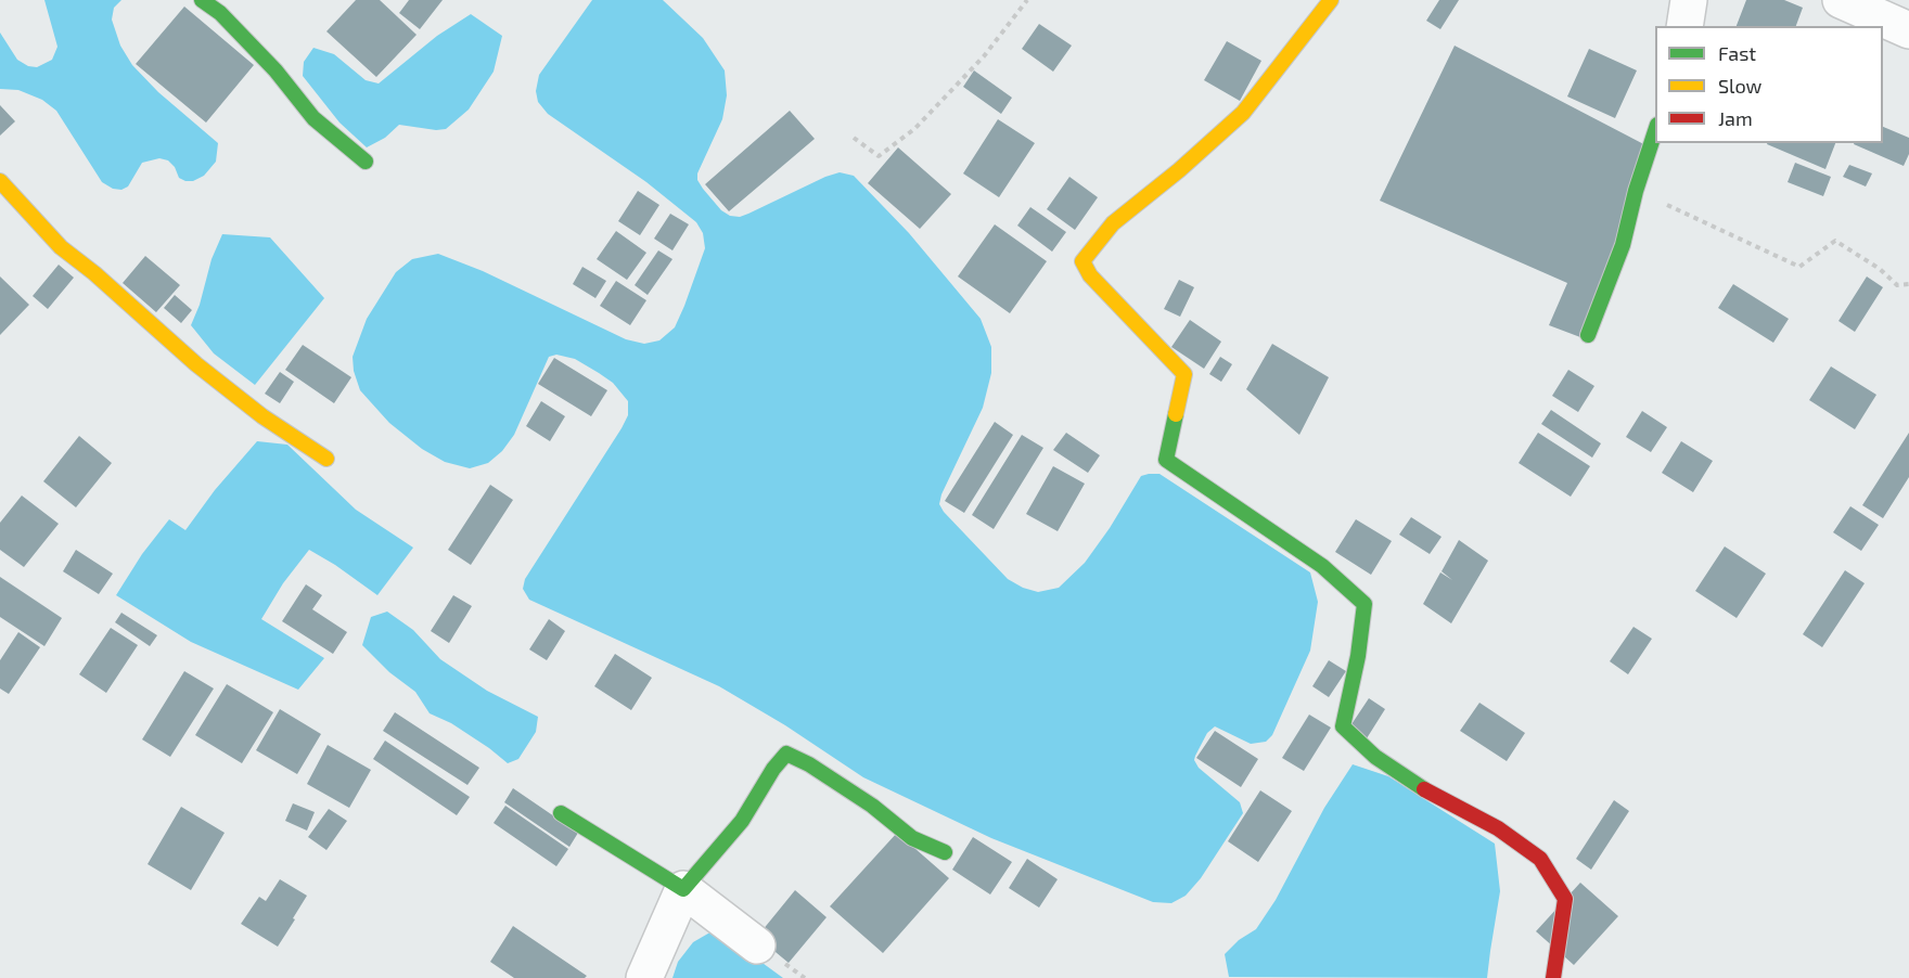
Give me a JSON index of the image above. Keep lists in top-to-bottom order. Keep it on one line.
{"legend":["Fast","Slow","Jam"]}
